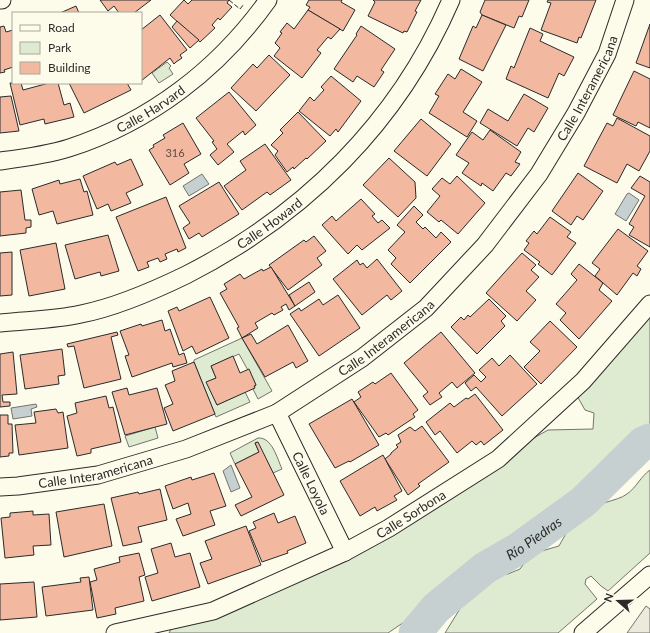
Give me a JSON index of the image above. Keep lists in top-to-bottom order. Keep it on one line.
{"streets":{"street":["Calle Interamericana","Calle Harvard","Calle Howard","Calle Loyola","Calle Sorbona"]},"crossings":[["Calle Interamericana","Calle Loyola"],["Calle Loyola","Calle Sorbona"]],"water":["Río Piedras"],"house_numbers":["316"],"legend":["Road","Park","Building"],"north":"left"}
